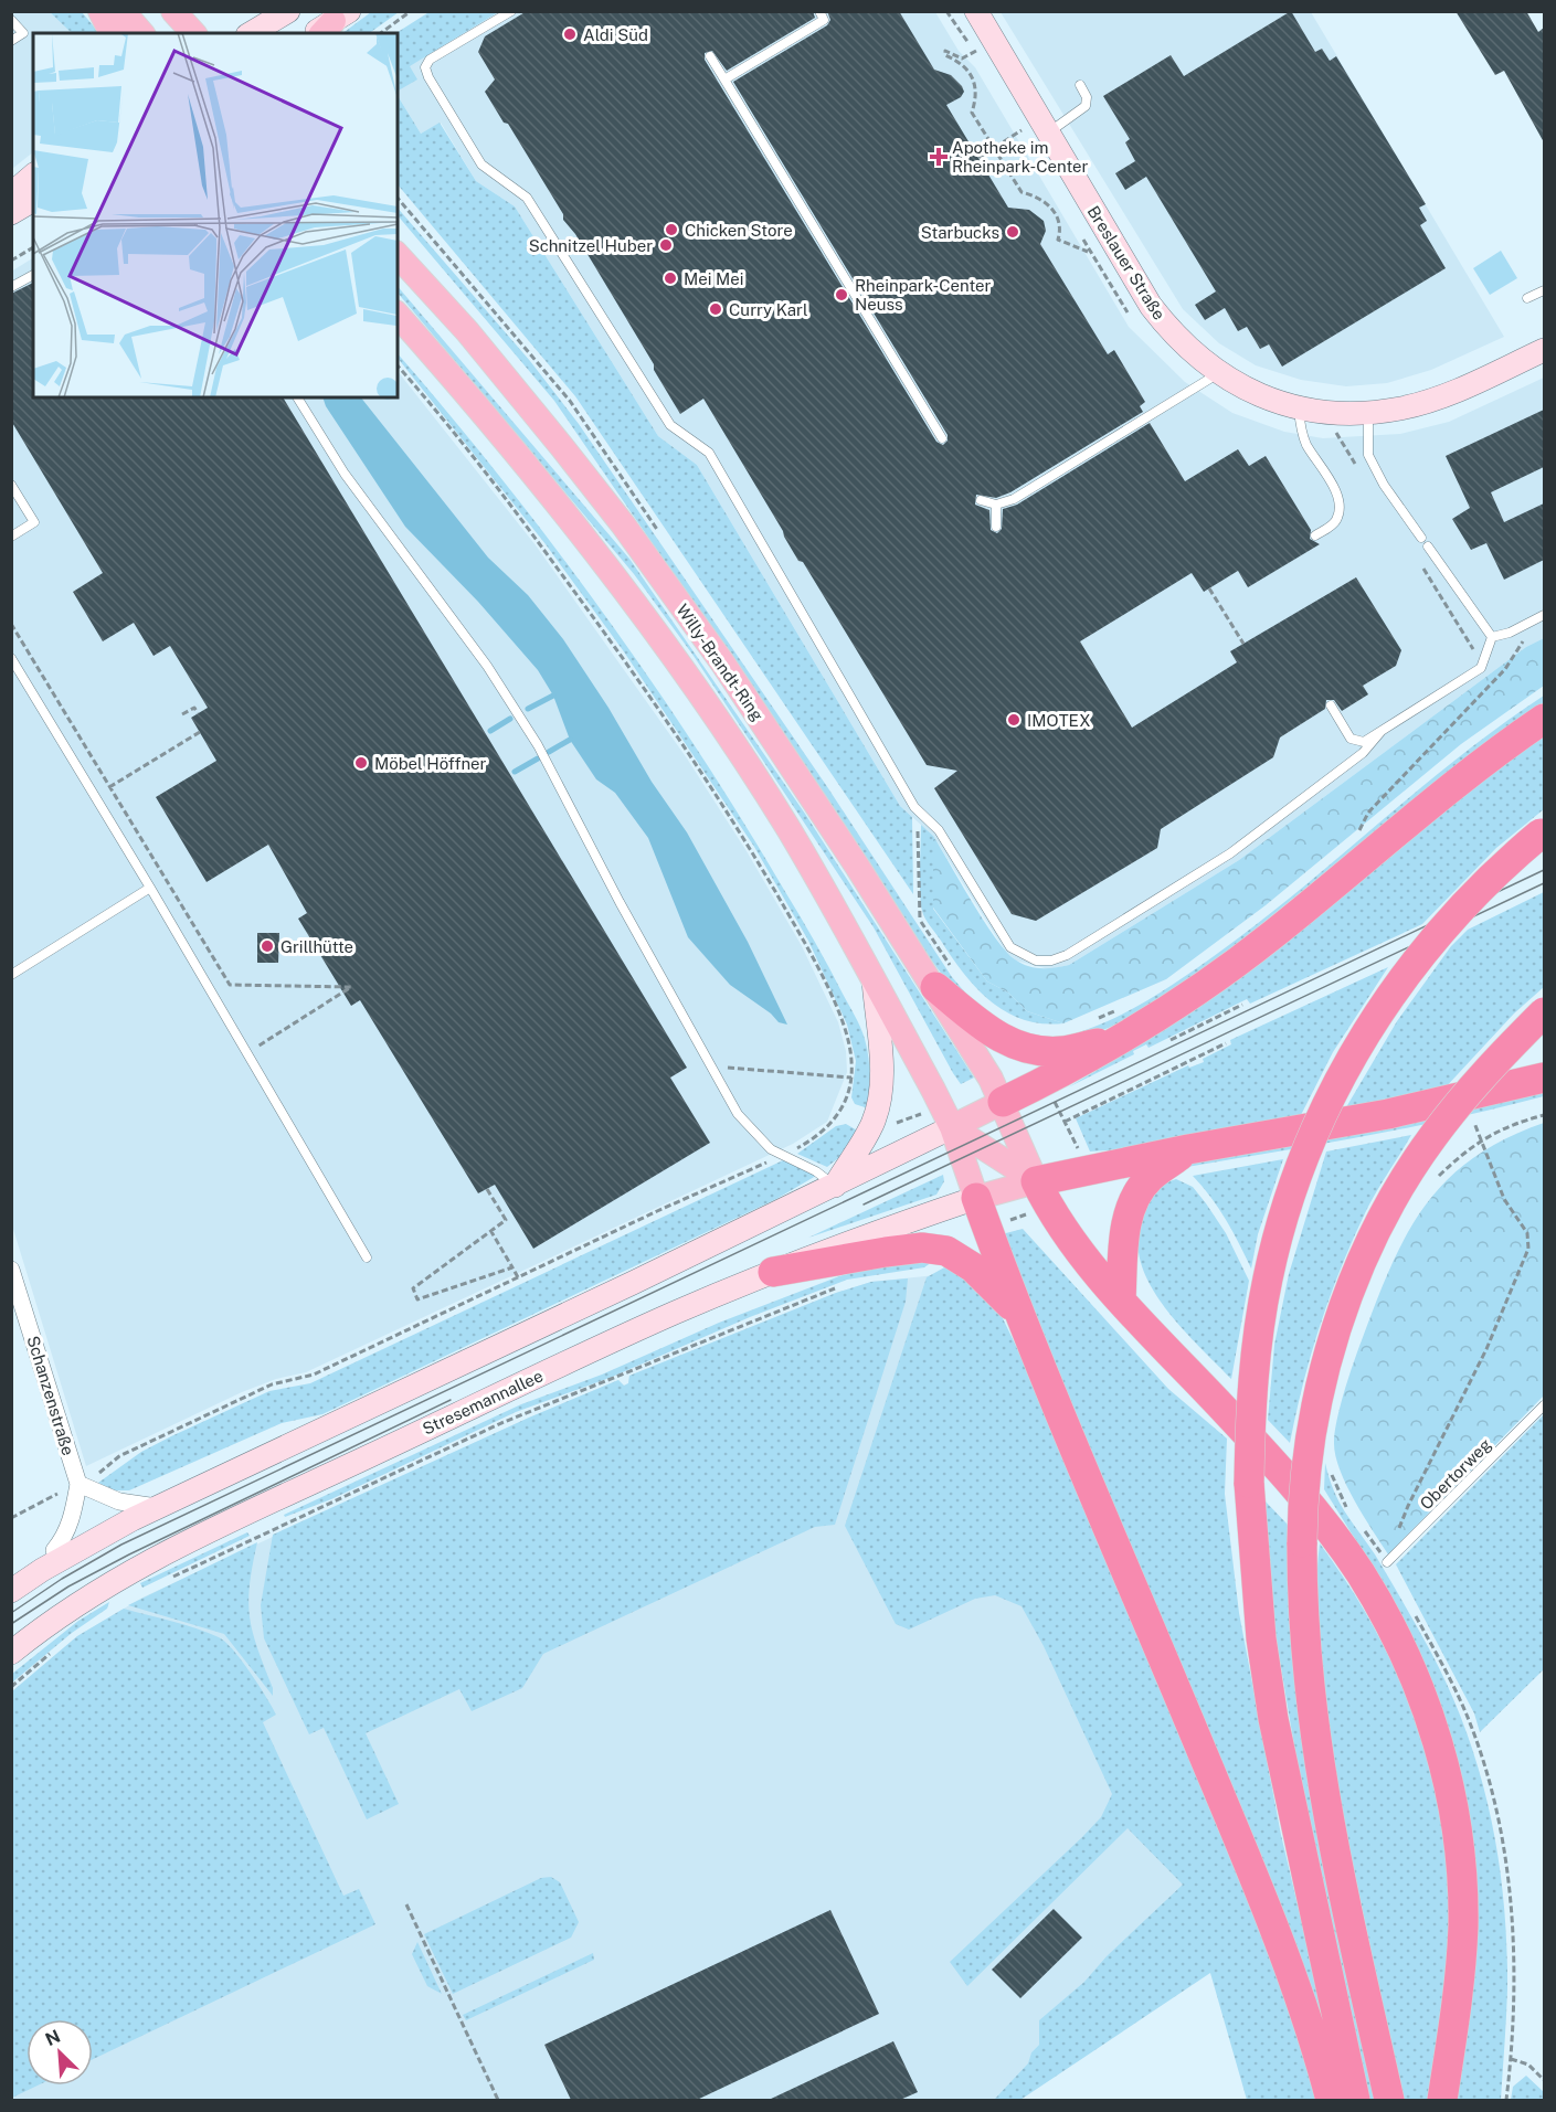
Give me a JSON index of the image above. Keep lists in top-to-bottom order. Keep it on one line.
{"streets":{"main road":["Breslauer Straße","Willy-Brandt-Ring","Stresemannallee"],"street":["Schanzenstraße"],"lane":["Obertorweg"]},"crossings":[["Willy-Brandt-Ring","Stresemannallee"]],"places":{"other":["Aldi Süd","Chicken Store","Starbucks","Schnitzel Huber","Mei Mei","Rheinpark-Center Neuss","Curry Karl","IMOTEX","Möbel Höffner","Grillhütte"],"health":["Apotheke im Rheinpark-Center"]},"north":"top left"}
